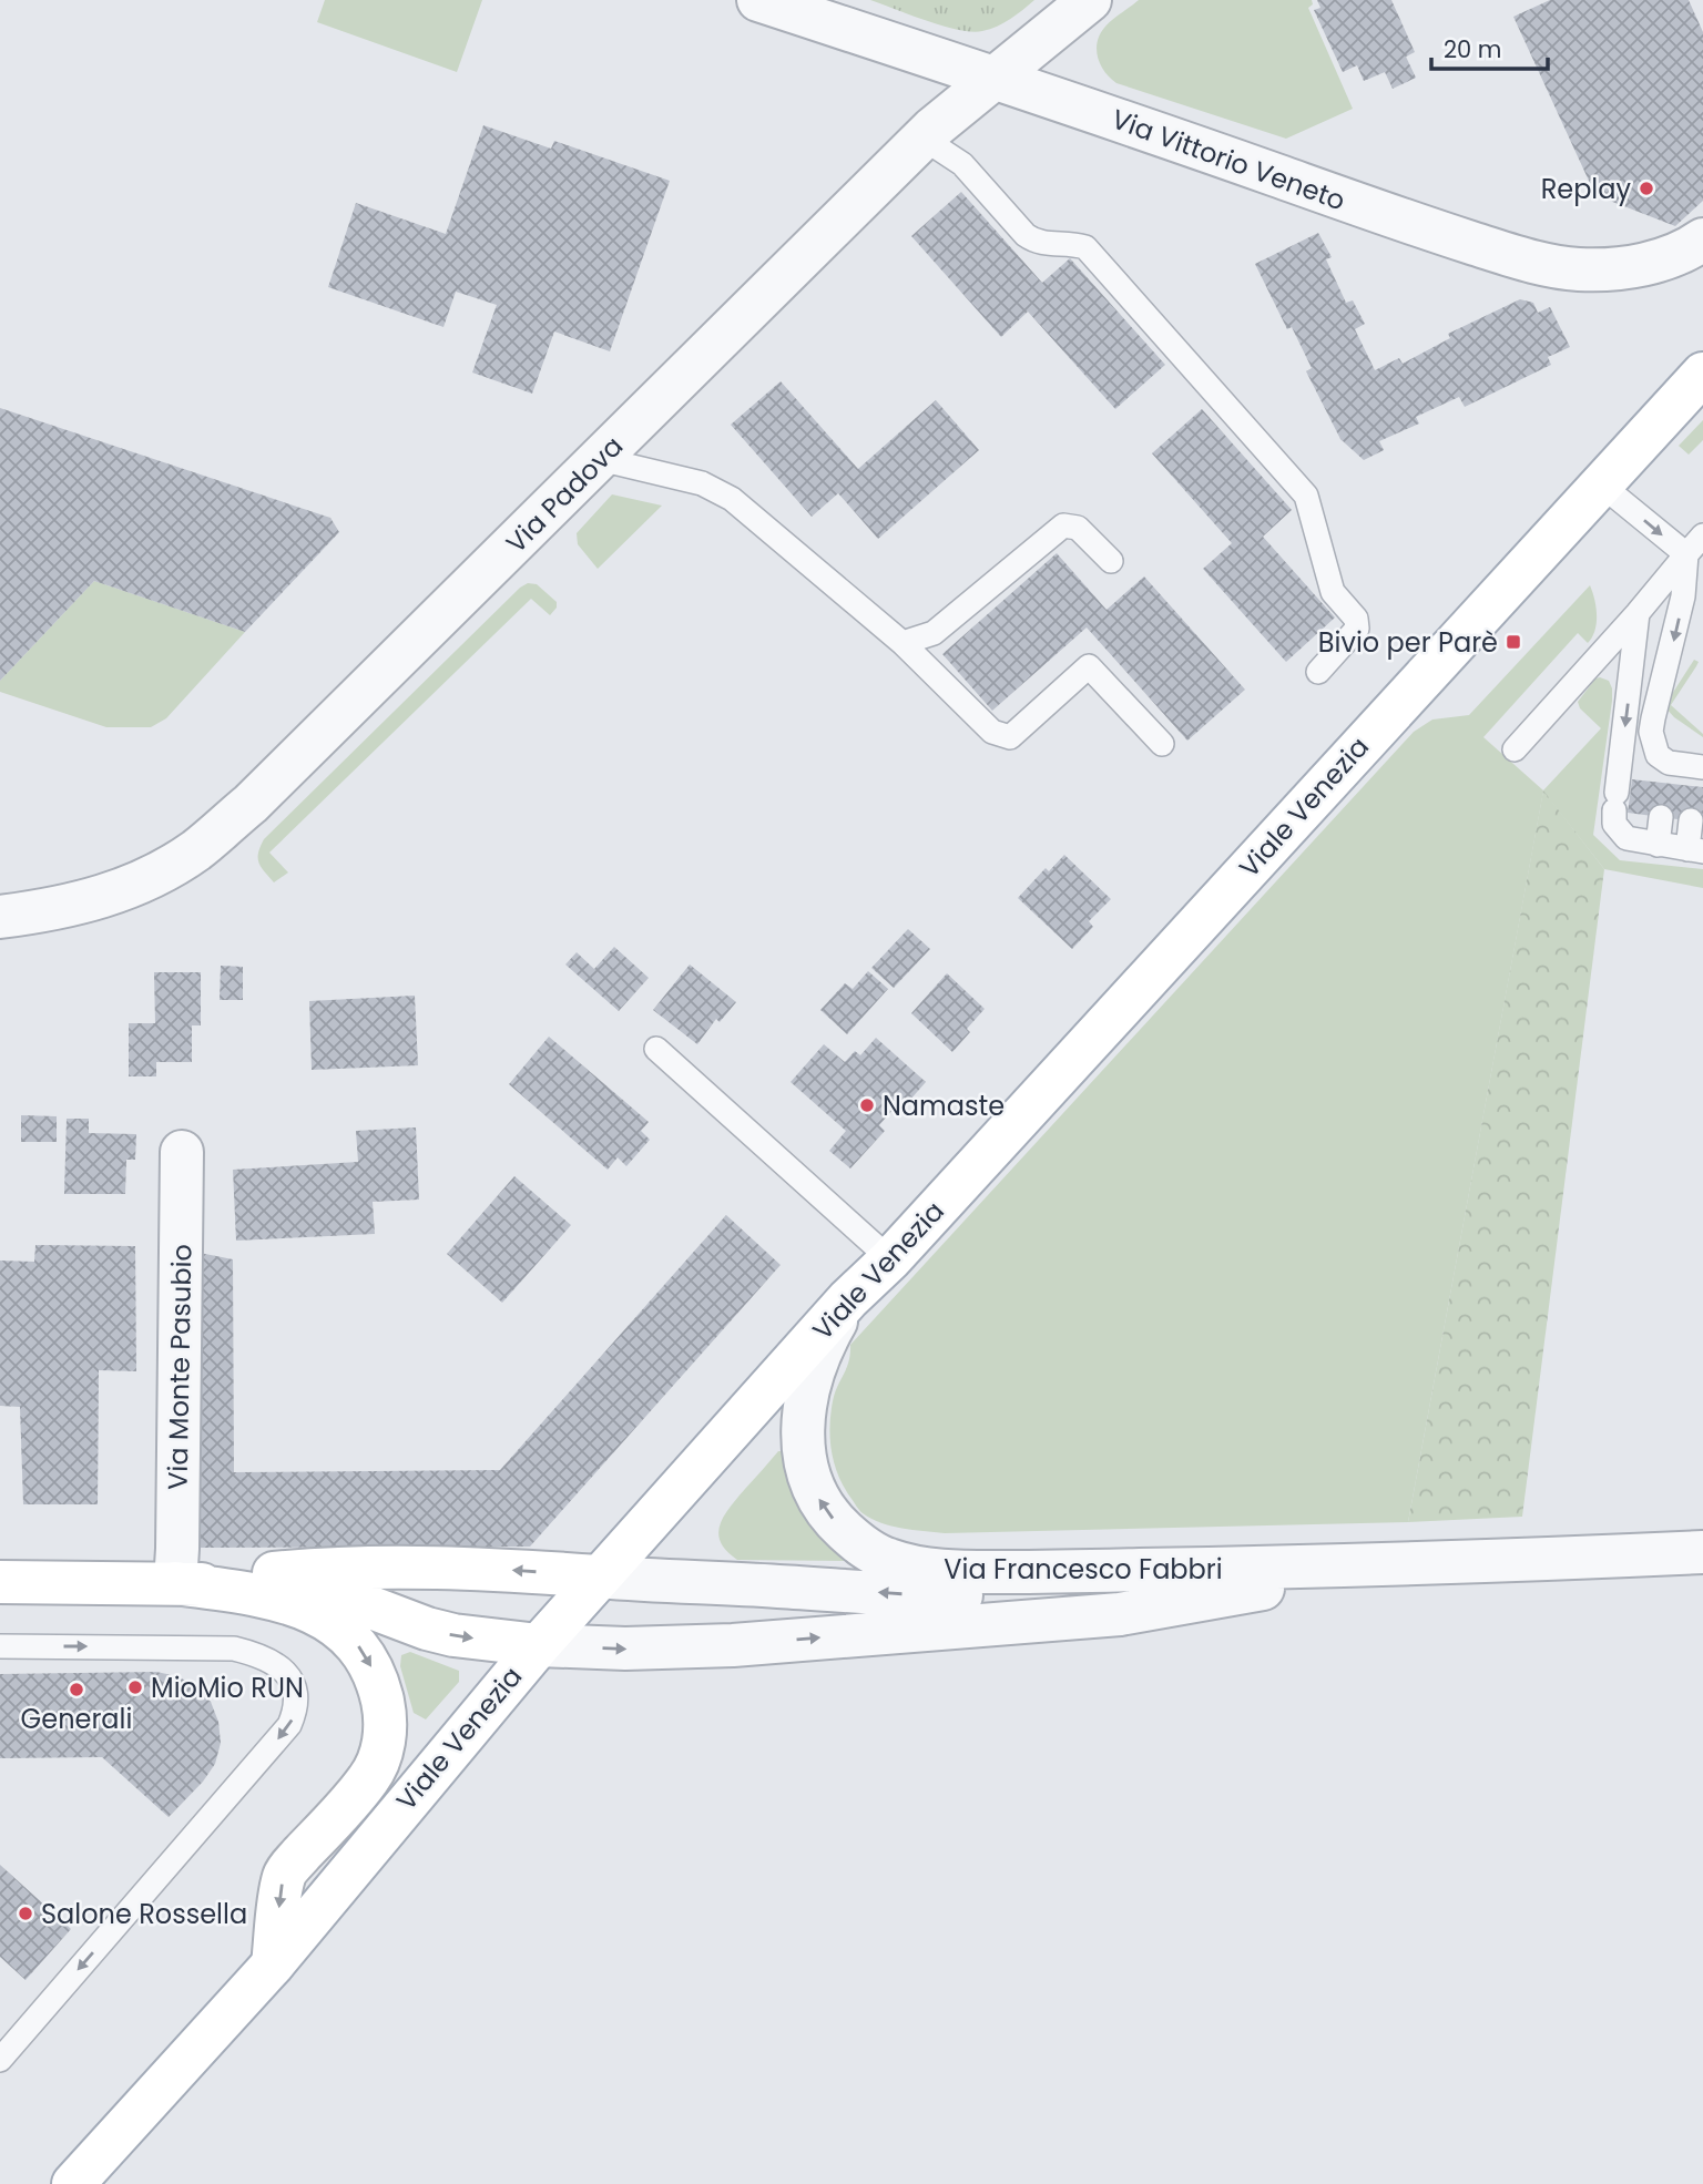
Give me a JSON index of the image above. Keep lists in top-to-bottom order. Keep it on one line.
{"streets":{"main road":["Viale Venezia"],"street":["Via Vittorio Veneto","Via Padova","Via Monte Pasubio","Via Francesco Fabbri"]},"crossings":[["Via Vittorio Veneto","Via Padova"],["Viale Venezia","Via Francesco Fabbri"]],"places":{"other":["Replay","Namaste","MioMio RUN","Generali","Salone Rossella"],"transit":["Bivio per Parè"]},"scale_bar":"20 m"}
